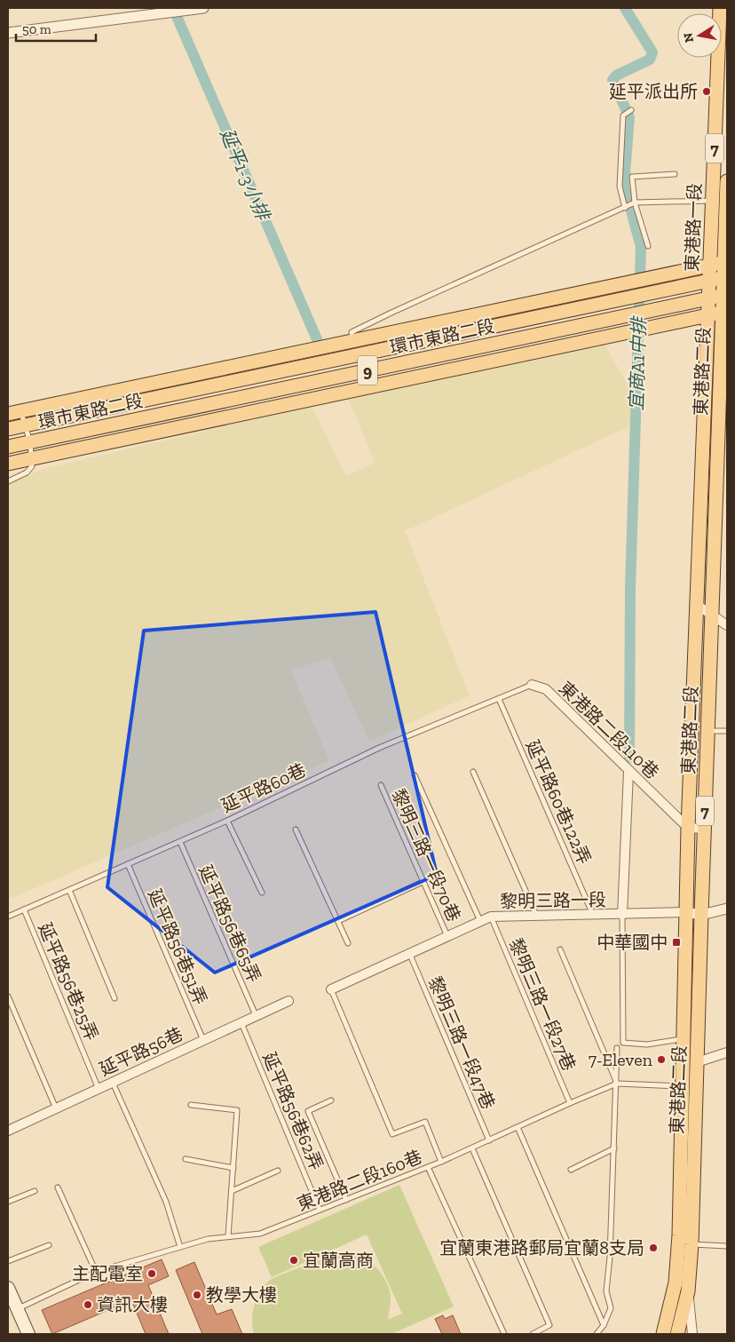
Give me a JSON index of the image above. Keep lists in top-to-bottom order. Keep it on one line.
{"streets":{"main road":["7","東港路一段","環市東路二段","9","東港路二段"],"street":["東港路二段110巷","黎明三路一段","延平路56巷"],"lane":["延平路60巷","延平路60巷122弄","黎明三路一段70巷","延平路56巷65弄","延平路56巷51弄","延平路56巷25弄","黎明三路一段27巷","黎明三路一段47巷","延平路56巷62弄","東港路二段160巷"]},"crossings":[["東港路一段","環市東路二段"],["東港路一段","東港路二段"],["環市東路二段","東港路二段"],["東港路二段","東港路二段110巷"],["東港路二段","黎明三路一段"],["東港路二段","東港路二段160巷"],["東港路二段110巷","延平路60巷"],["延平路60巷","延平路60巷122弄"],["延平路60巷","延平路56巷65弄"],["延平路60巷","延平路56巷51弄"],["延平路60巷","延平路56巷25弄"],["延平路60巷122弄","黎明三路一段"],["黎明三路一段70巷","黎明三路一段"],["黎明三路一段","黎明三路一段27巷"],["黎明三路一段","黎明三路一段47巷"],["延平路56巷65弄","延平路56巷"],["延平路56巷51弄","延平路56巷"],["延平路56巷25弄","延平路56巷"],["黎明三路一段27巷","東港路二段160巷"],["黎明三路一段47巷","東港路二段160巷"],["延平路56巷","延平路56巷62弄"],["延平路56巷62弄","東港路二段160巷"]],"water":["延平1-3小排","宜商A1中排"],"places":{"other":["延平派出所","7-Eleven","宜蘭東港路郵局宜蘭8支局","宜蘭高商","主配電室","教學大樓","資訊大樓"],"transit":["中華國中"]},"scale_bar":"50 m","north":"left"}
